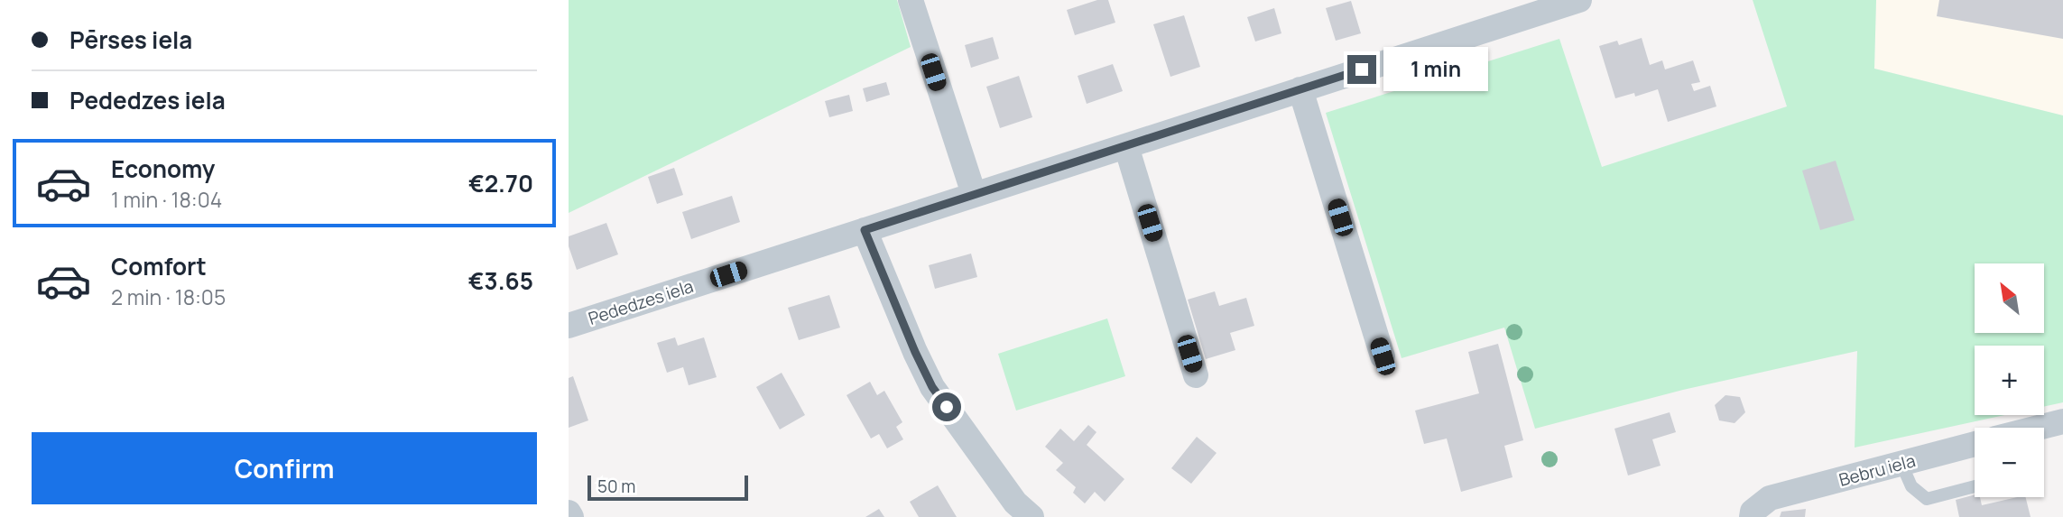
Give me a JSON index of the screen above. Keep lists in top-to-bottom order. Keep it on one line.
{"streets":{"street":["Pededzes iela","Bebru iela"]},"scale_bar":"50 m","north":"top left","page":{"banner":["Pērses iela","Pededzes iela"],"bubble":"1 min","list":[{"name":"Economy","note":"1 min · 18:04","value":"€2.70"},{"name":"Comfort","note":"2 min · 18:05","value":"€3.65"}],"map_buttons":["+","−"],"buttons":"Confirm","scale":"50 m"}}
